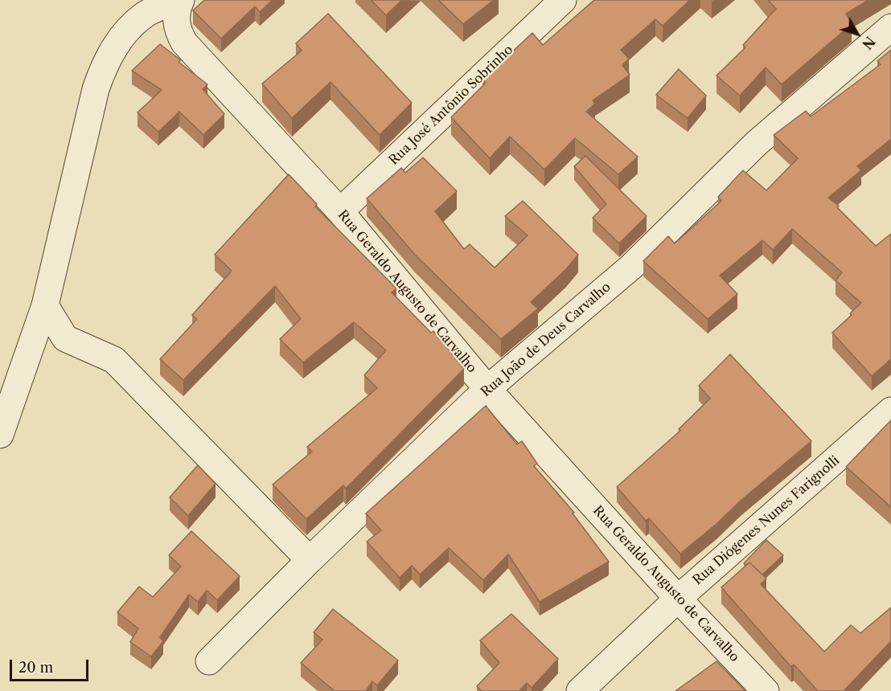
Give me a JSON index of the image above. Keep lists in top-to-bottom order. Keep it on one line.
{"streets":{"street":["Rua José Antônio Sobrinho","Rua Geraldo Augusto de Carvalho","Rua João de Deus Carvalho","Rua Diógenes Nunes Farignolli"]},"crossings":[["Rua José Antônio Sobrinho","Rua Geraldo Augusto de Carvalho"],["Rua Geraldo Augusto de Carvalho","Rua João de Deus Carvalho"],["Rua Geraldo Augusto de Carvalho","Rua Diógenes Nunes Farignolli"]],"scale_bar":"20 m","north":"bottom right"}
